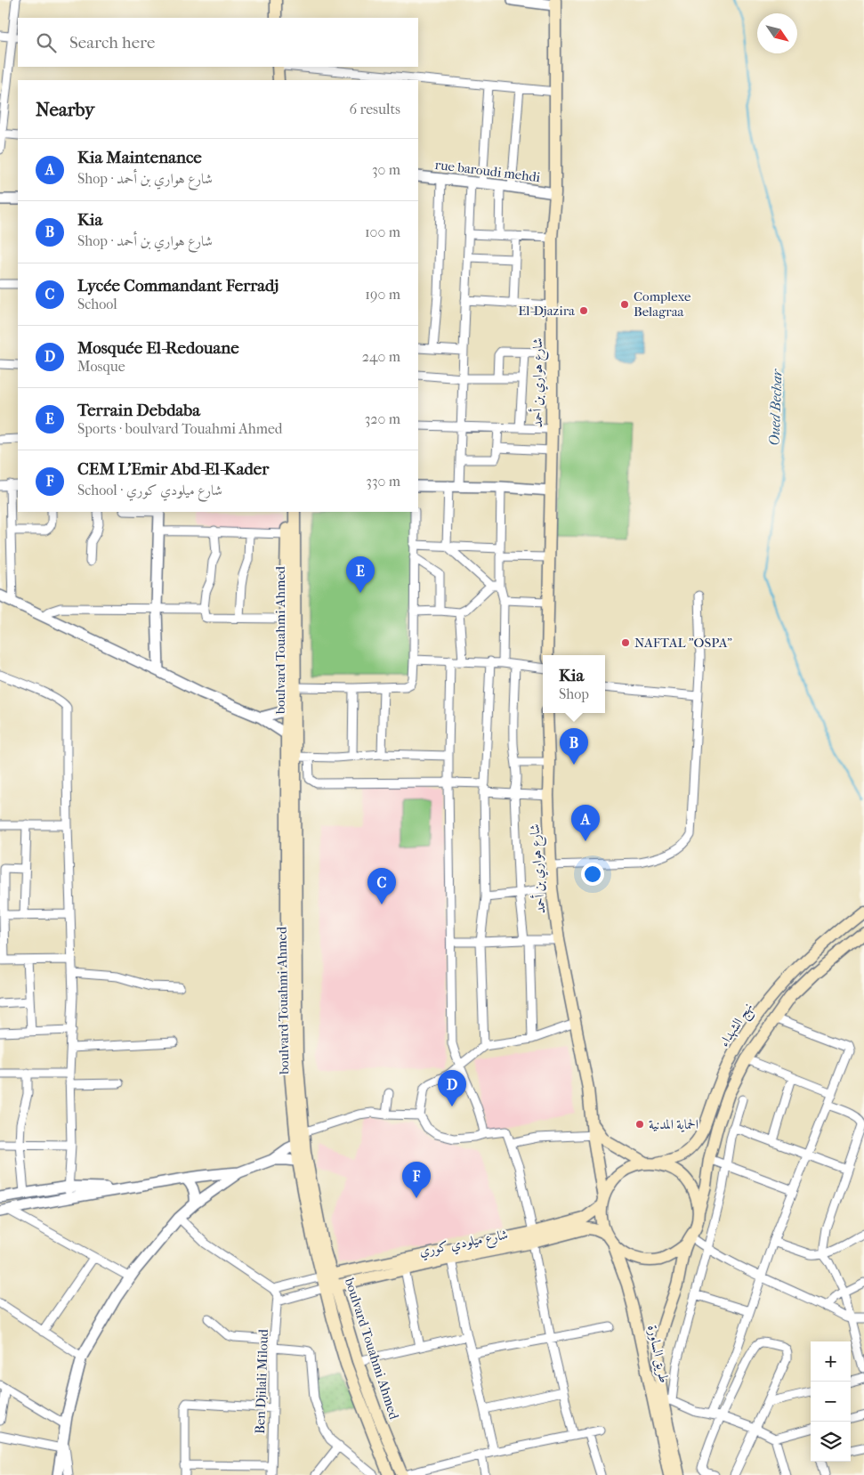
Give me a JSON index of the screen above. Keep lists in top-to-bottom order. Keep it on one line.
{"streets":{"main road":["شارع هواري بن أحمد","boulvard Touahmi Ahmed","نهج الشهداء","شارع ميلودي كوري","طريق الساورة"],"street":["rue baroudi mehdi","Ben Djilali Miloud"]},"crossings":[["rue baroudi mehdi","شارع هواري بن أحمد"],["boulvard Touahmi Ahmed","شارع ميلودي كوري"],["نهج الشهداء","شارع ميلودي كوري"],["نهج الشهداء","طريق الساورة"],["شارع ميلودي كوري","طريق الساورة"]],"water":["Oued Bechar"],"places":["Complexe Belagraa","El-Djazira","NAFTAL \"OSPA\"","الحماية المدنية"],"north":"bottom right","page":{"search":"Search here","heading":["Nearby","6 results"],"list":[{"mark":"A","name":"Kia Maintenance","note":"Shop · شارع هواري بن أحمد","value":"30 m"},{"mark":"B","name":"Kia","note":"Shop · شارع هواري بن أحمد","value":"100 m"},{"mark":"C","name":"Lycée Commandant Ferradj","note":"School","value":"190 m"},{"mark":"D","name":"Mosquée El-Redouane","note":"Mosque","value":"240 m"},{"mark":"E","name":"Terrain Debdaba","note":"Sports · boulvard Touahmi Ahmed","value":"320 m"},{"mark":"F","name":"CEM L'Emir Abd-El-Kader","note":"School · شارع ميلودي كوري","value":"330 m"}],"pins":["E","B","A","C","D","F"],"popup":["Kia","Shop"],"map_buttons":["+","−"]}}
